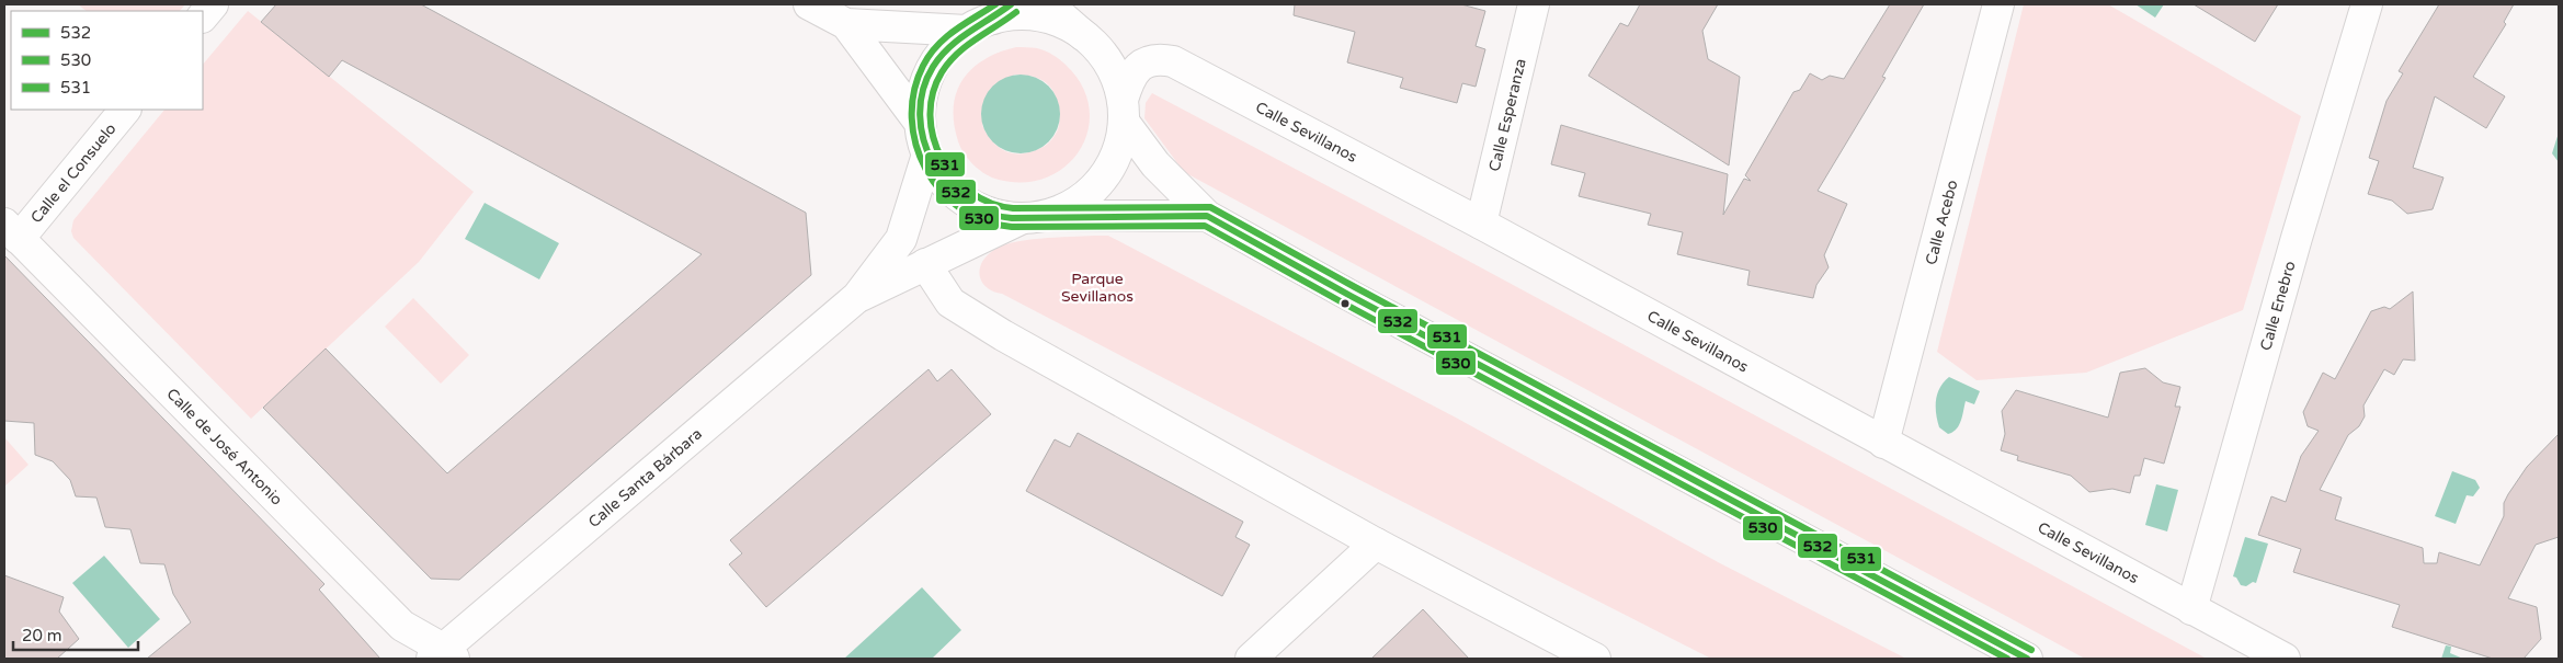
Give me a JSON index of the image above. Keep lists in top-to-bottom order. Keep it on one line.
{"streets":{"street":["Calle Esperanza","Calle Sevillanos","Calle el Consuelo","Calle Acebo","Calle Enebro","Calle de José Antonio","Calle Santa Bárbara"]},"crossings":[["Calle Esperanza","Calle Sevillanos"],["Calle Sevillanos","Calle Acebo"],["Calle Sevillanos","Calle Enebro"],["Calle Sevillanos","Calle Santa Bárbara"],["Calle el Consuelo","Calle de José Antonio"],["Calle de José Antonio","Calle Santa Bárbara"]],"parks":["Parque Sevillanos"],"lines":["transit line 532","transit line 530","transit line 531"],"legend":["532","530","531"],"scale_bar":"20 m"}
